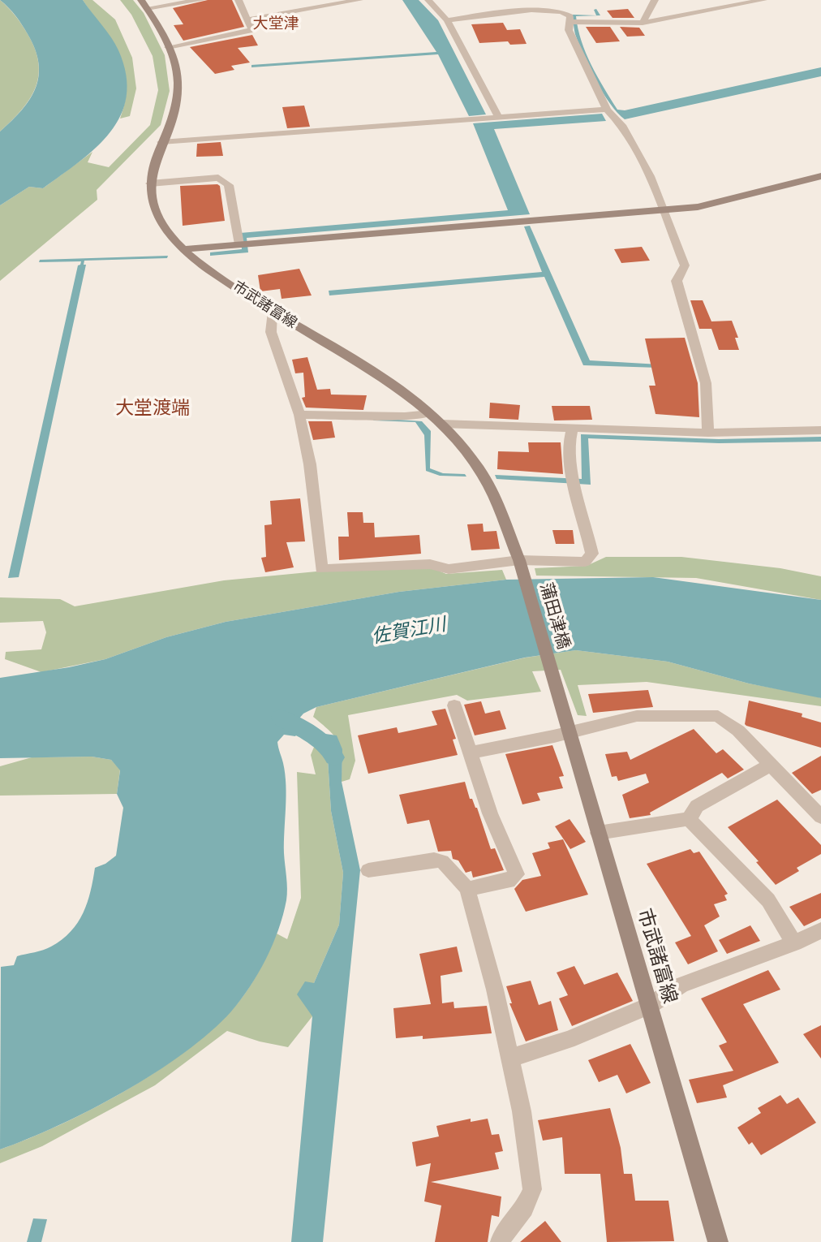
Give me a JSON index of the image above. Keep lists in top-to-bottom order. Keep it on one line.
{"streets":{"main road":["市武諸富線","蒲田津橋"]},"crossings":[["市武諸富線","蒲田津橋"]],"districts":["大堂津","大堂渡端"],"water":["佐賀江川"]}
